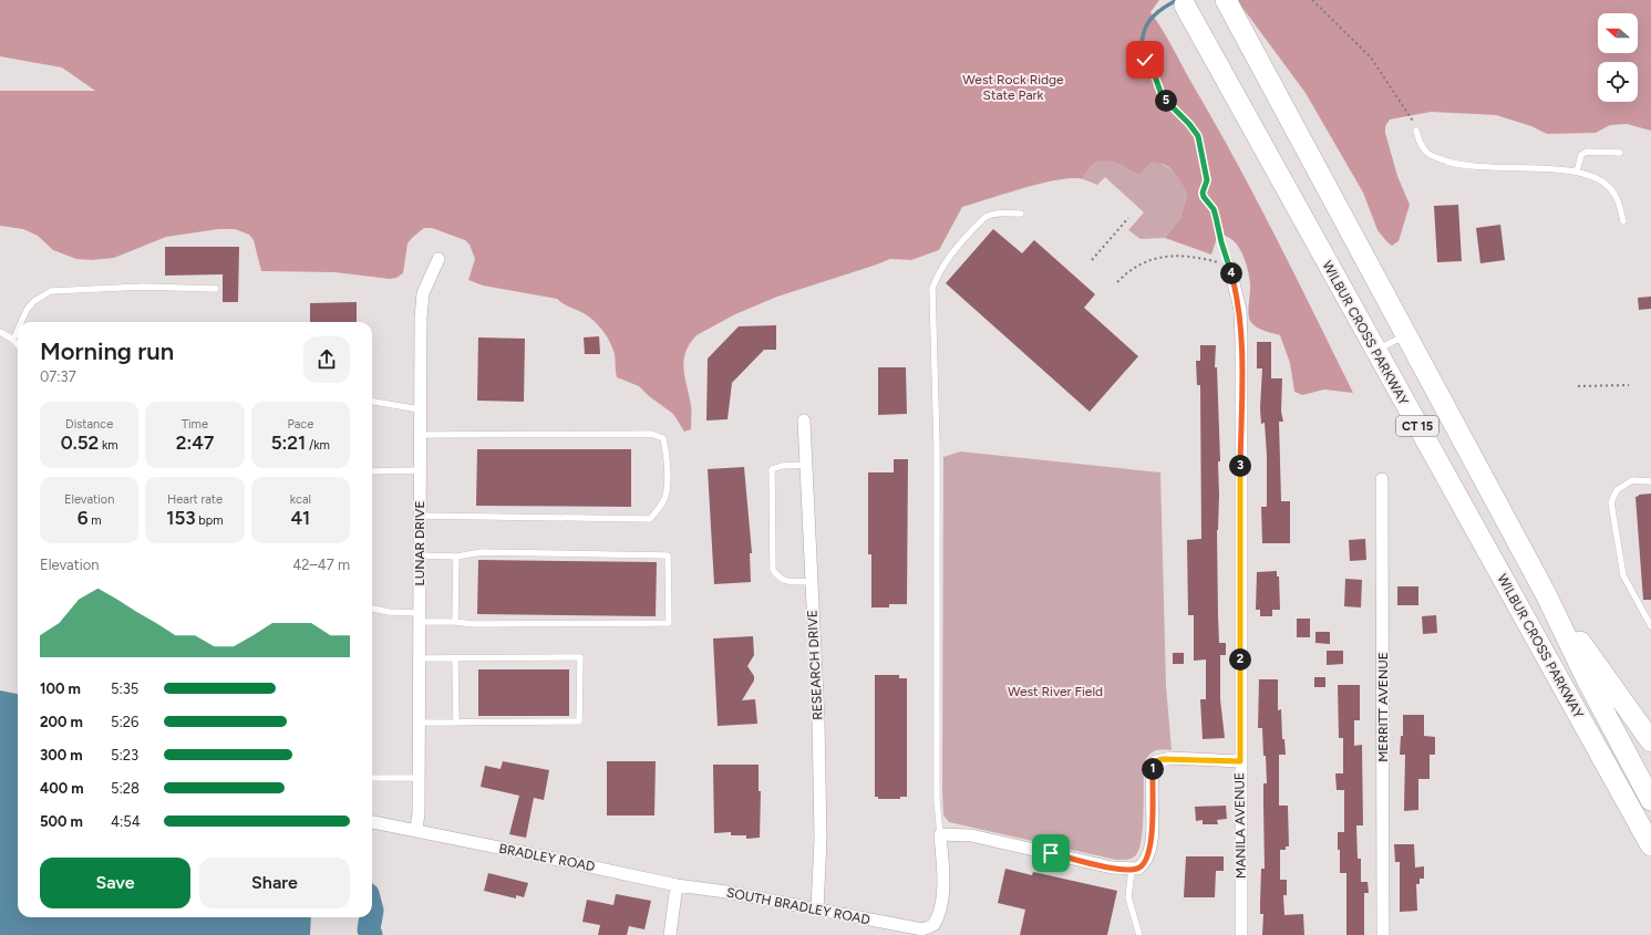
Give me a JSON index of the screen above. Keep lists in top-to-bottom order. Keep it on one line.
{"streets":{"highway":["WILBUR CROSS PARKWAY","CT 15"],"street":["LUNAR DRIVE","RESEARCH DRIVE","MERRITT AVENUE","MANILA AVENUE","BRADLEY ROAD","SOUTH BRADLEY ROAD"]},"crossings":[["LUNAR DRIVE","BRADLEY ROAD"],["RESEARCH DRIVE","SOUTH BRADLEY ROAD"],["BRADLEY ROAD","SOUTH BRADLEY ROAD"]],"parks":["West Rock Ridge State Park","West River Field"],"north":"left","page":{"pins":["5","4","3","2","1"],"heading":["Morning run","07:37"],"stats":[["Distance","0.52 km"],["Time","2:47"],["Pace","5:21 /km"],["Elevation","6 m"],["Heart rate","153 bpm"],["kcal","41"]],"chart":["Elevation","42–47 m"],"list":[{"name":"100 m","note":"5:35"},{"name":"200 m","note":"5:26"},{"name":"300 m","note":"5:23"},{"name":"400 m","note":"5:28"},{"name":"500 m","note":"4:54"}],"buttons":["Save","Share"]}}
